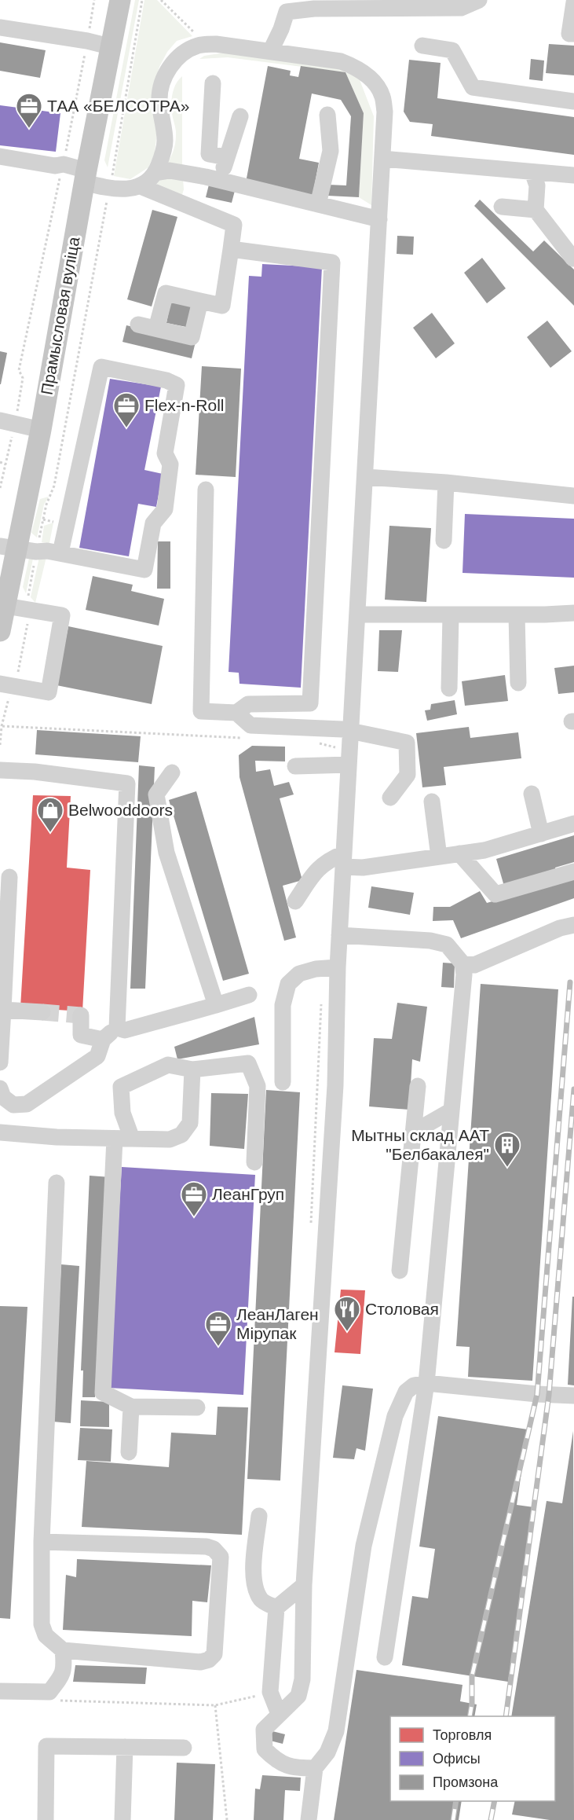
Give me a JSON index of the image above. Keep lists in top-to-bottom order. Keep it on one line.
{"streets":{"main road":["Прамысловая вуліца"]},"places":{"office":["ТАА «БЕЛСОТРА»","Flex-n-Roll","ЛеанГруп","ЛеанЛаген Мірупак"],"shop":["Belwooddoors"],"building":["Мытны склад ААТ \"Белбакалея\""],"restaurant":["Столовая"]},"legend":["Торговля","Офисы","Промзона"]}
